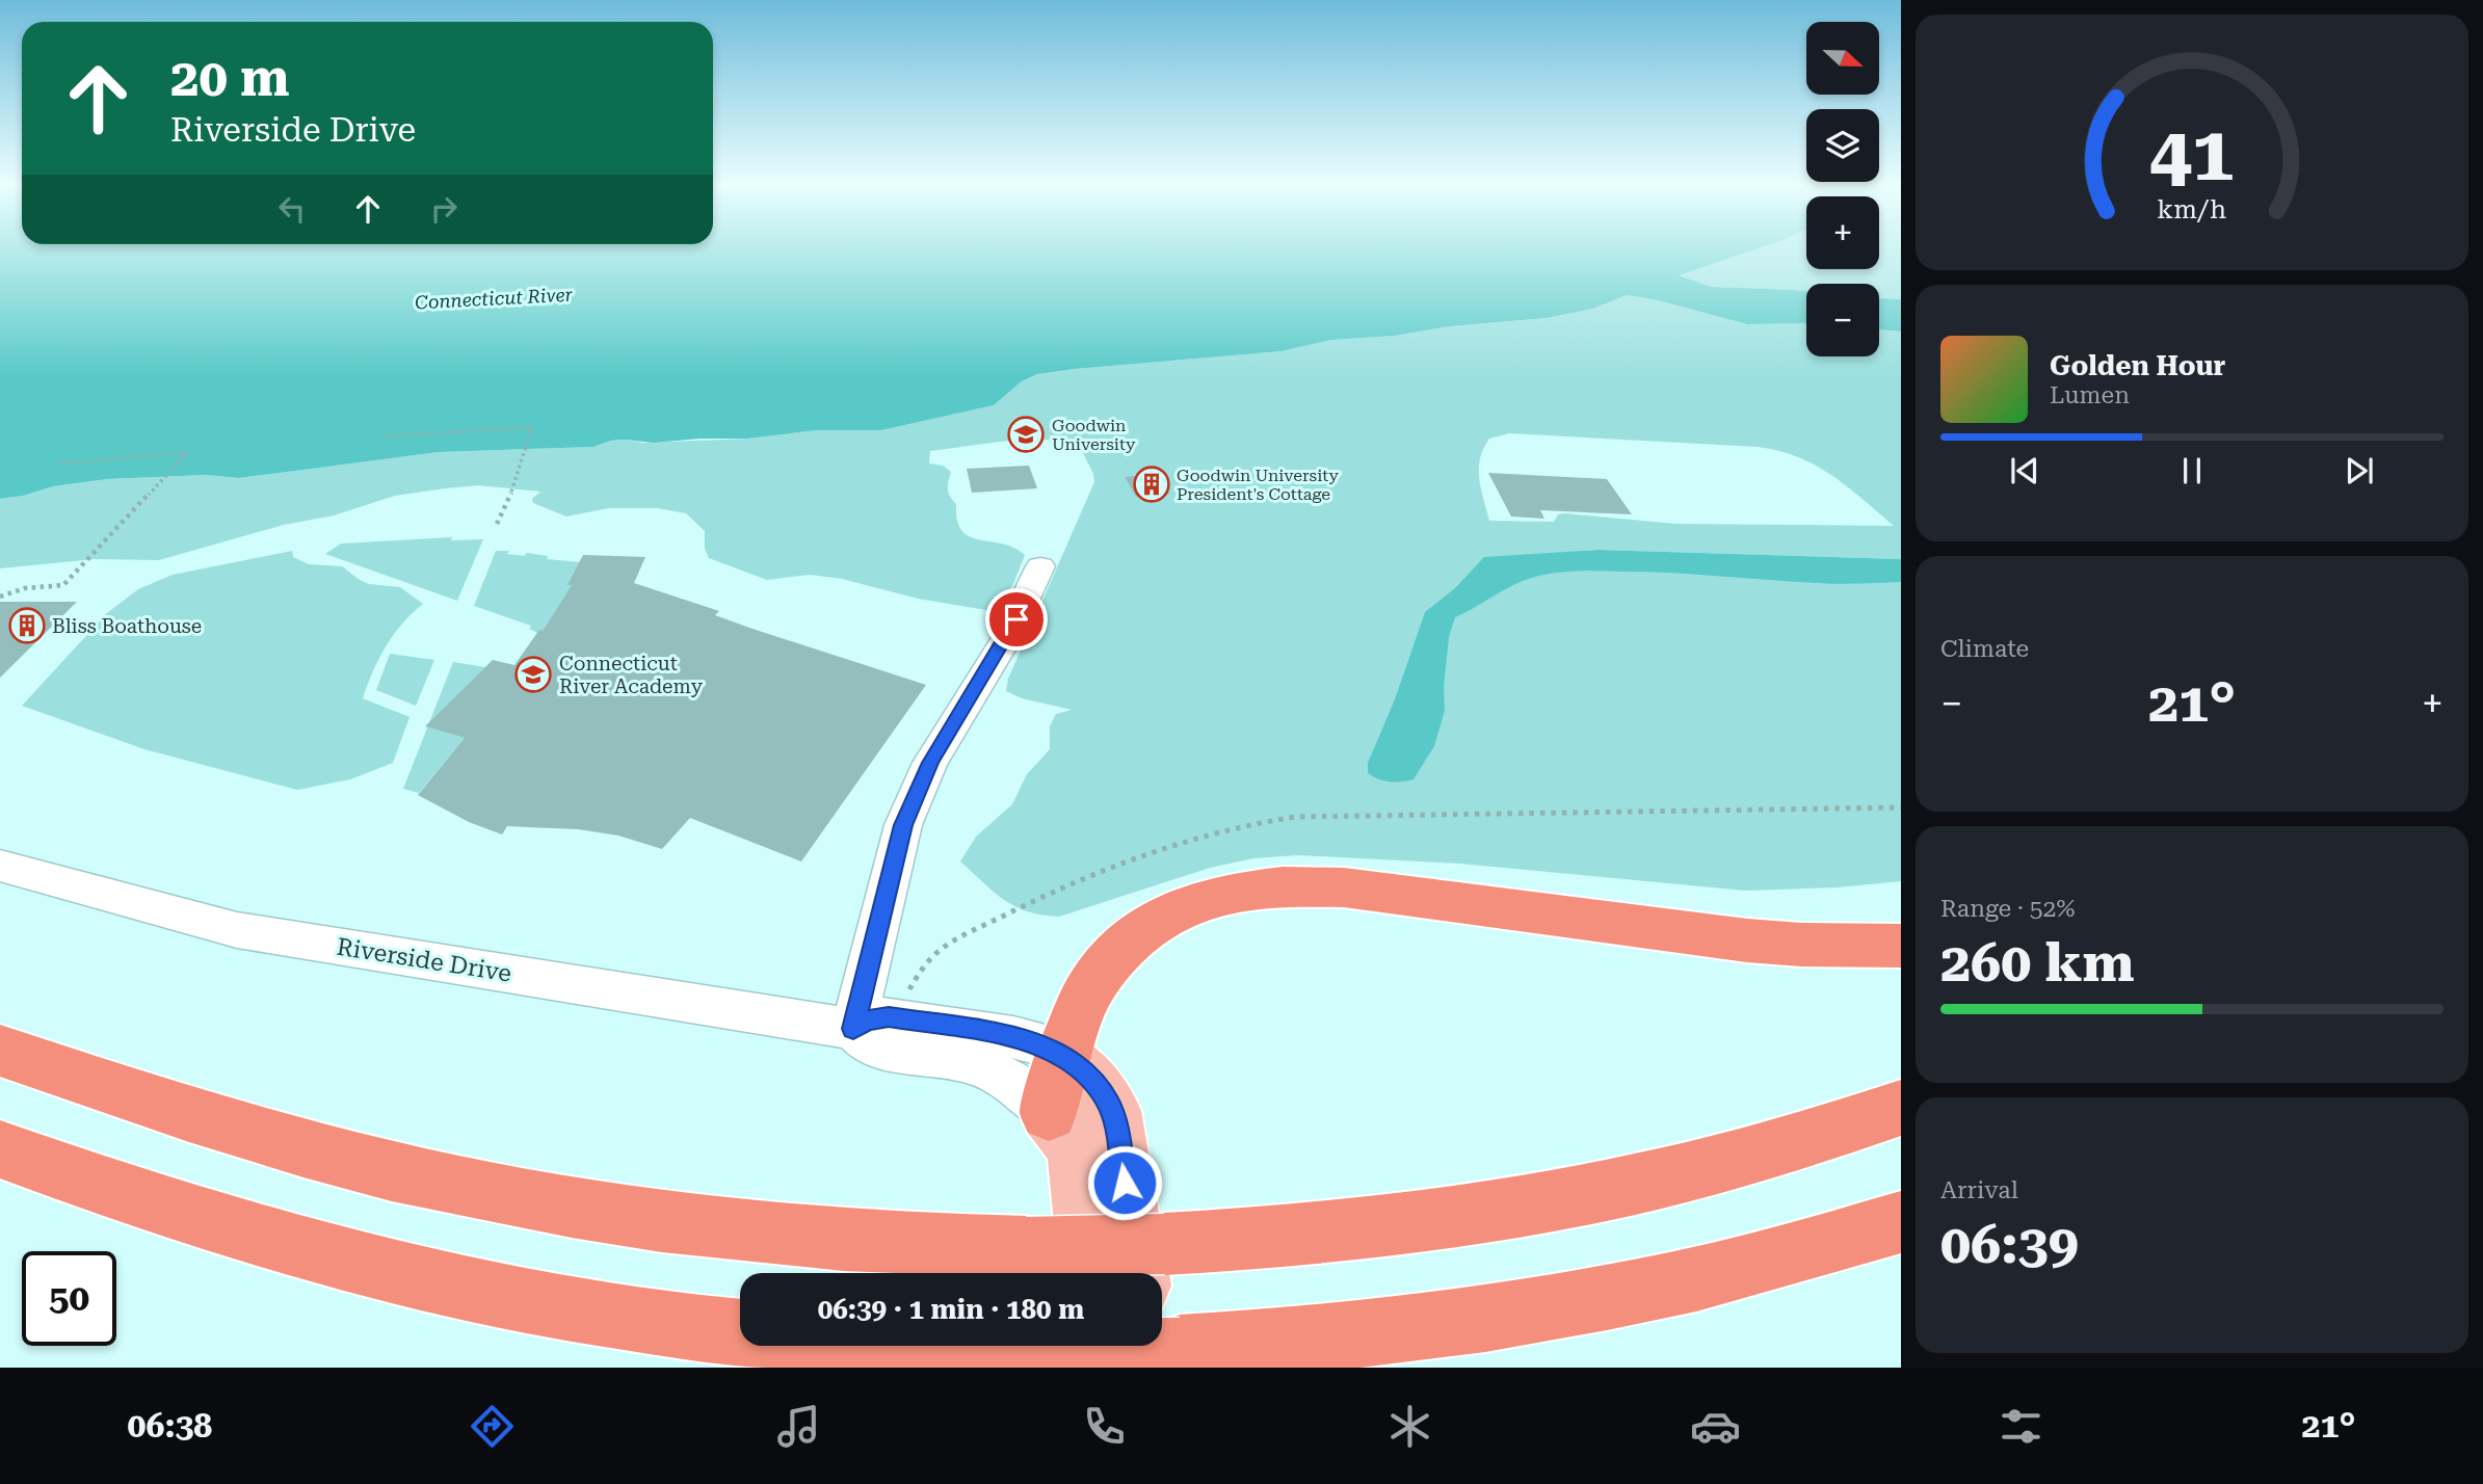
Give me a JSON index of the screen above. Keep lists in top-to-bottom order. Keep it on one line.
{"streets":{"street":["Riverside Drive"]},"water":["Connecticut River"],"places":{"school or university":["Goodwin University","Connecticut River Academy"],"building":["Goodwin University President's Cottage","Bliss Boathouse"]},"north":"right","page":{"map_buttons":["+","−"],"turn":["20 m","Riverside Drive"],"song":["Golden Hour","Lumen"],"tile":["Climate",["Range · 52%","260 km"],["Arrival","06:39"]],"heat":["−","21°","+"],"limit":"50","trip":"06:39 · 1 min · 180 m","tabs":["06:38","21°"],"gauge":["41","km/h"]}}
